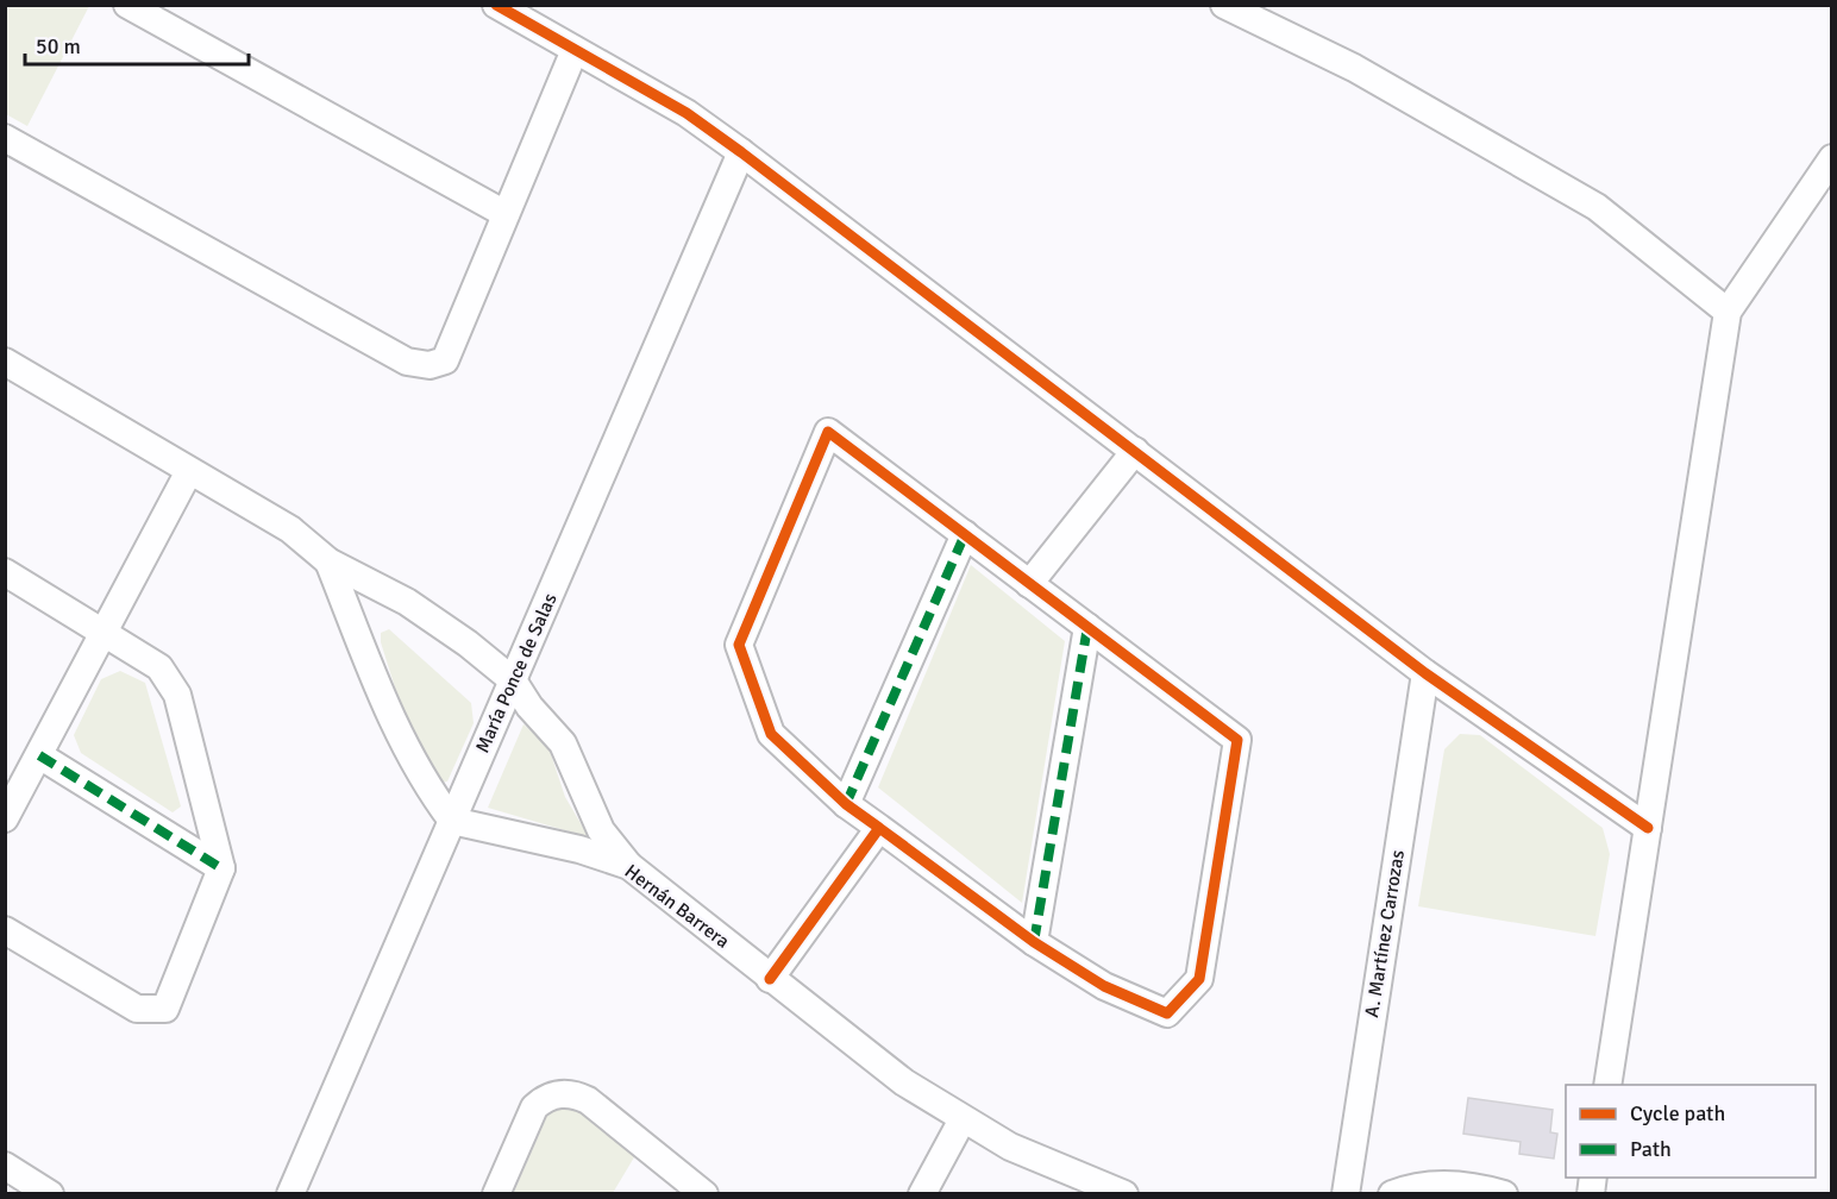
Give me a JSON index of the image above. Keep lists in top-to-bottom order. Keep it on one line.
{"streets":{"street":["María Ponce de Salas","Hernán Barrera","A. Martínez Carrozas"]},"crossings":[["María Ponce de Salas","Hernán Barrera"]],"legend":["Cycle path","Path"],"scale_bar":"50 m"}
